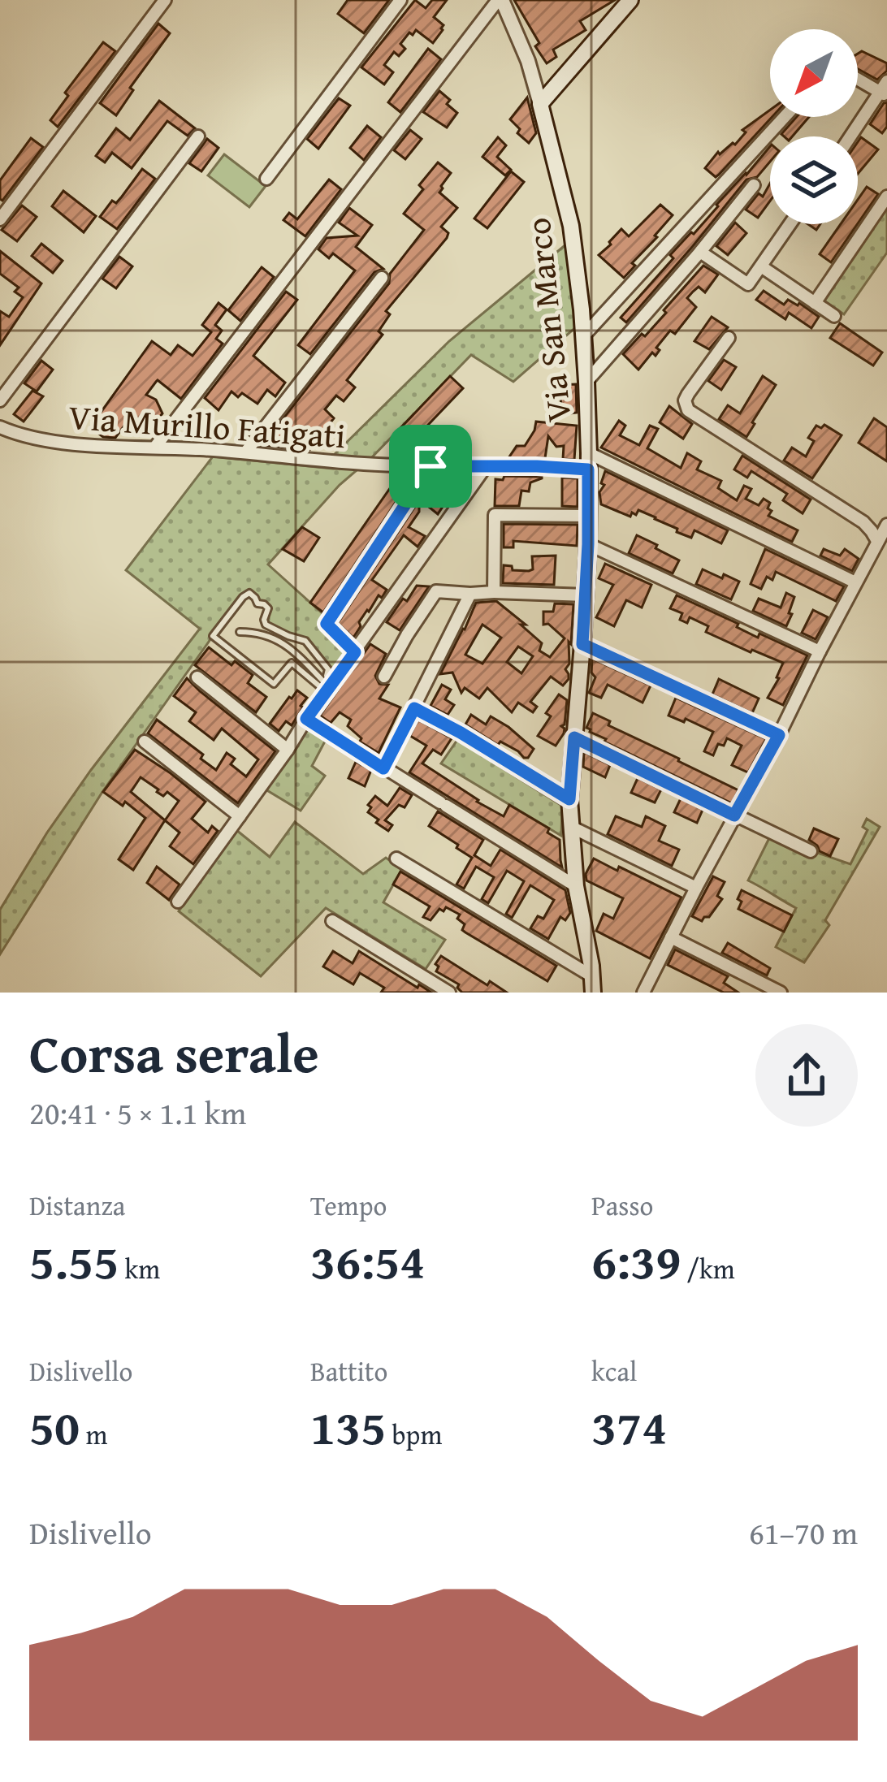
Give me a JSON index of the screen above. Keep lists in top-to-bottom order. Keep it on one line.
{"streets":{"main road":["Via San Marco"],"street":["Via Murillo Fatigati"]},"crossings":[["Via San Marco","Via Murillo Fatigati"]],"north":"bottom left","page":{"heading":["Corsa serale","20:41 · 5 × 1.1 km"],"stats":[["Distanza","5.55 km"],["Tempo","36:54"],["Passo","6:39 /km"],["Dislivello","50 m"],["Battito","135 bpm"],["kcal","374"]],"chart":["Dislivello","61–70 m"]}}
